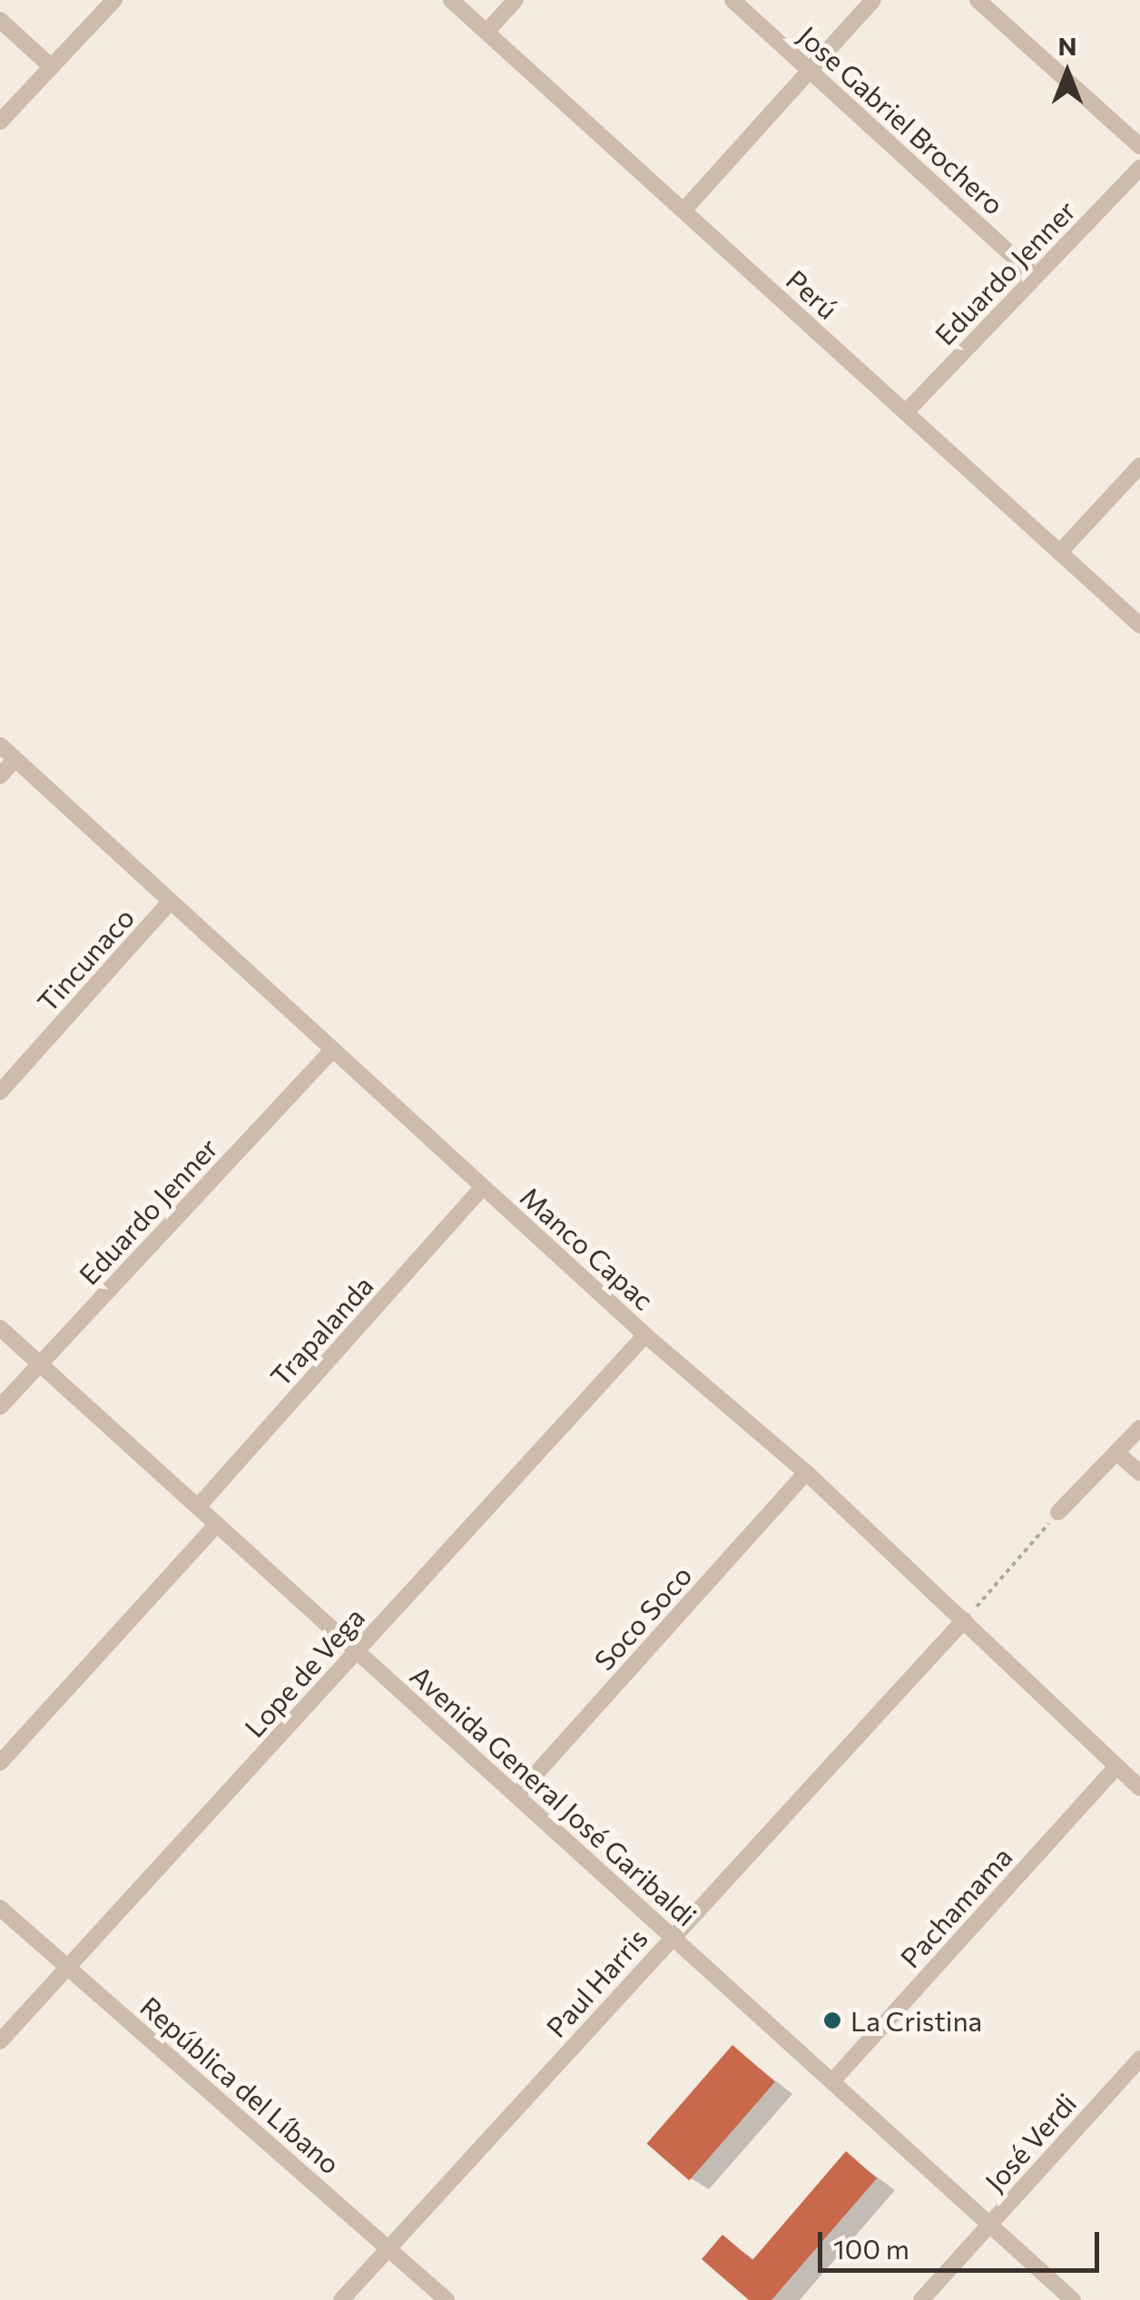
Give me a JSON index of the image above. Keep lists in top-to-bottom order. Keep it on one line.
{"streets":{"street":["Jose Gabriel Brochero","Eduardo Jenner","Perú","Tincunaco","Manco Capac","Trapalanda","Soco Soco","Lope de Vega","Avenida General José Garibaldi","Pachamama","Paul Harris","República del Líbano","José Verdi"]},"crossings":[["Jose Gabriel Brochero","Eduardo Jenner"],["Eduardo Jenner","Perú"],["Eduardo Jenner","Manco Capac"],["Eduardo Jenner","Avenida General José Garibaldi"],["Tincunaco","Manco Capac"],["Manco Capac","Trapalanda"],["Manco Capac","Soco Soco"],["Manco Capac","Lope de Vega"],["Manco Capac","Pachamama"],["Manco Capac","Paul Harris"],["Trapalanda","Avenida General José Garibaldi"],["Soco Soco","Avenida General José Garibaldi"],["Lope de Vega","Avenida General José Garibaldi"],["Lope de Vega","República del Líbano"],["Avenida General José Garibaldi","Pachamama"],["Avenida General José Garibaldi","Paul Harris"],["Avenida General José Garibaldi","José Verdi"],["Paul Harris","República del Líbano"]],"places":["La Cristina"],"scale_bar":"100 m","north":"top"}
